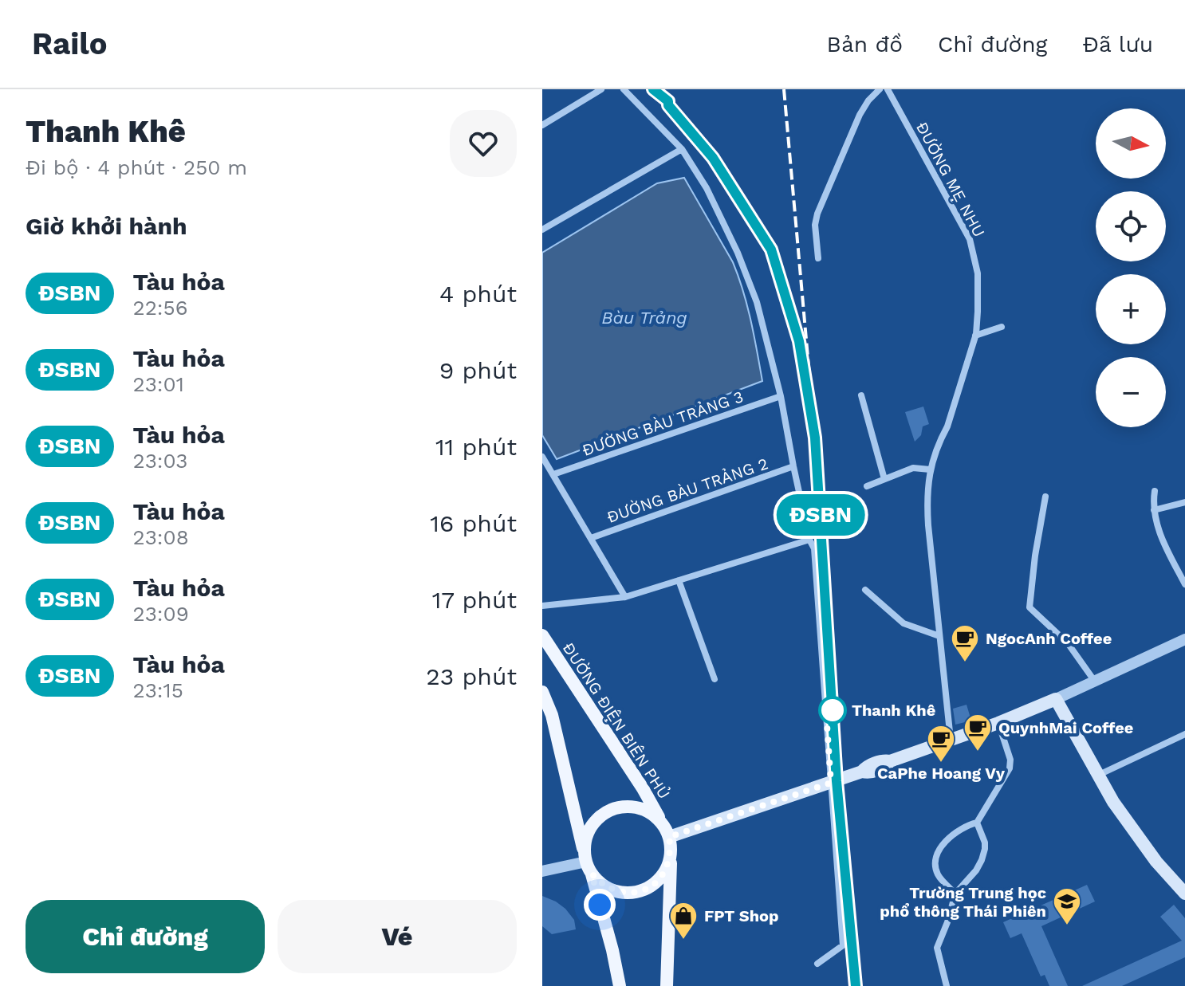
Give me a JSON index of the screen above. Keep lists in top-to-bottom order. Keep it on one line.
{"streets":{"main road":["ĐƯỜNG ĐIỆN BIÊN PHỦ"],"street":["ĐƯỜNG MẸ NHU","ĐƯỜNG BÀU TRẢNG 3","ĐƯỜNG BÀU TRẢNG 2"]},"water":["Bàu Trảng"],"places":{"cafe":["NgocAnh Coffee","QuynhMai Coffee","CaPhe Hoang Vy"],"other":["Thanh Khê"],"school or university":["Trường Trung học phổ thông Thái Phiên"],"shop":["FPT Shop"]},"north":"right","page":{"header":"Railo","nav":["Bản đồ","Chỉ đường","Đã lưu"],"heading":[["Thanh Khê","Đi bộ · 4 phút · 250 m"],"Giờ khởi hành"],"on_map":"ĐSBN","map_buttons":["+","−"],"list":[{"mark":"ĐSBN","name":"Tàu hỏa","note":"22:56","value":"4 phút"},{"mark":"ĐSBN","name":"Tàu hỏa","note":"23:01","value":"9 phút"},{"mark":"ĐSBN","name":"Tàu hỏa","note":"23:03","value":"11 phút"},{"mark":"ĐSBN","name":"Tàu hỏa","note":"23:08","value":"16 phút"},{"mark":"ĐSBN","name":"Tàu hỏa","note":"23:09","value":"17 phút"},{"mark":"ĐSBN","name":"Tàu hỏa","note":"23:15","value":"23 phút"}],"buttons":["Chỉ đường","Vé"]}}
